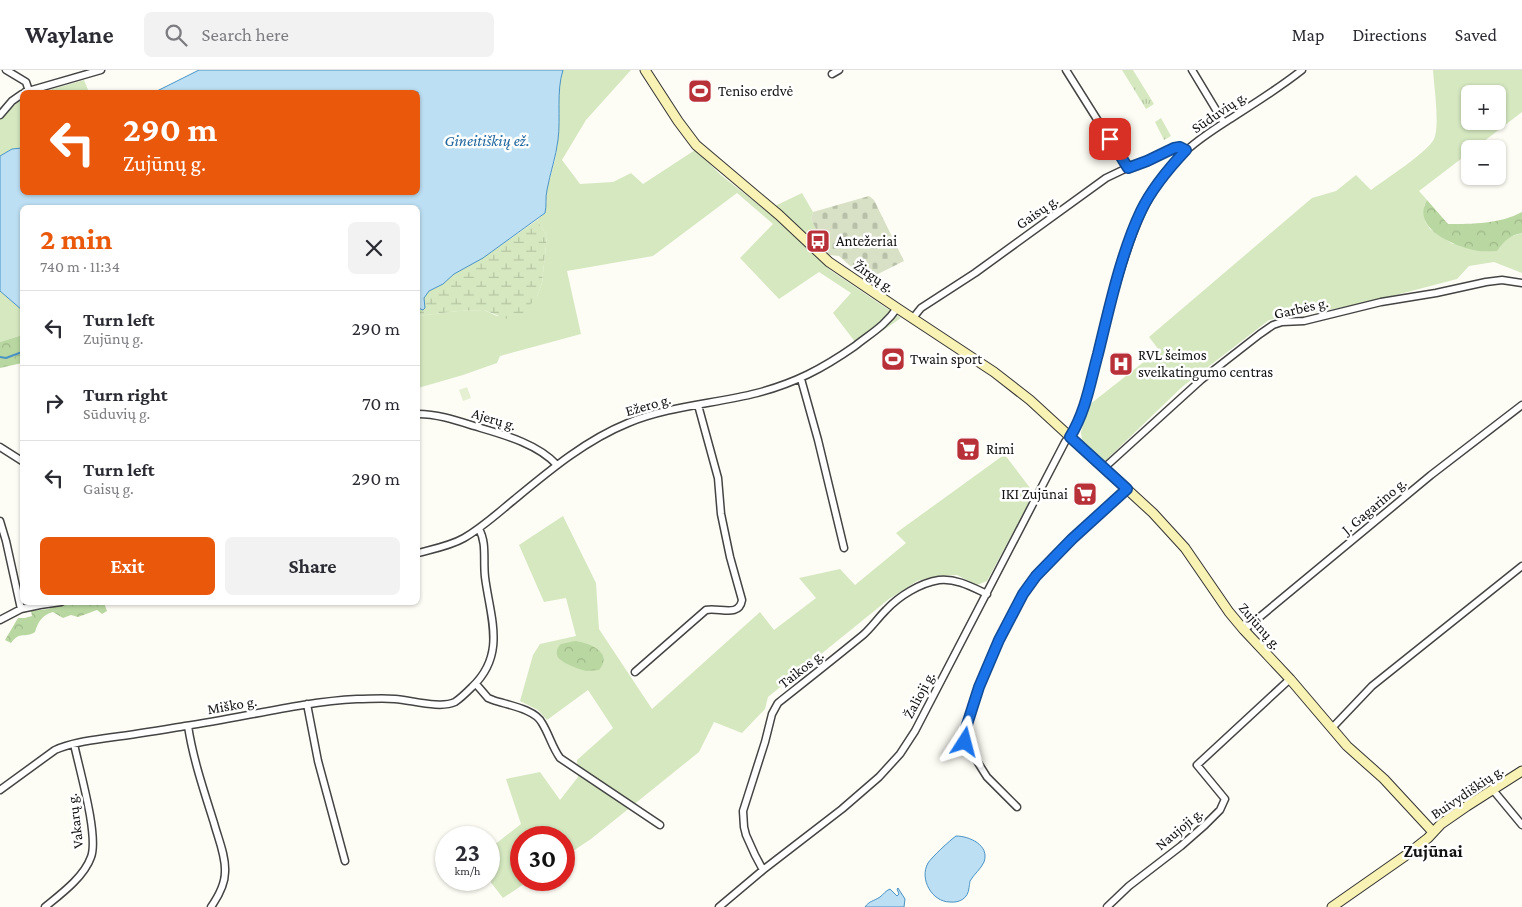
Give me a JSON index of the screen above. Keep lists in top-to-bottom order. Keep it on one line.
{"streets":{"street":["Sūduvių g.","Gaisų g.","Žirgų g.","Garbės g.","Ežero g.","Ajerų g.","J. Gagarino g.","Zujūnų g.","Taikos g.","Žalioji g.","Miško g.","Buivydiškių g.","Vakarų g.","Naujoji g."]},"crossings":[["Sūduvių g.","Gaisų g."],["Sūduvių g.","Žirgų g."],["Sūduvių g.","Zujūnų g."],["Sūduvių g.","Žalioji g."],["Gaisų g.","Žirgų g."],["Žirgų g.","Ežero g."],["Žirgų g.","Zujūnų g."],["Žirgų g.","Žalioji g."],["Garbės g.","Zujūnų g."],["Ežero g.","Ajerų g."],["Ežero g.","Miško g."],["J. Gagarino g.","Zujūnų g."],["Zujūnų g.","Žalioji g."],["Zujūnų g.","Buivydiškių g."],["Zujūnų g.","Naujoji g."],["Taikos g.","Žalioji g."],["Miško g.","Vakarų g."]],"districts":["Zujūnai"],"water":["Gineitiškių ež."],"places":{"sports":["Teniso erdvė","Twain sport"],"bus stop":["Antežeriai"],"hospital":["RVL šeimos sveikatingumo centras"],"supermarket":["Rimi","IKI Zujūnai"]},"page":{"header":"Waylane","search":"Search here","nav":["Map","Directions","Saved"],"map_buttons":["+","−"],"turn":["290 m","Zujūnų g."],"heading":["2 min","740 m · 11:34"],"list":[{"name":"Turn left","note":"Zujūnų g.","value":"290 m"},{"name":"Turn right","note":"Sūduvių g.","value":"70 m"},{"name":"Turn left","note":"Gaisų g.","value":"290 m"}],"buttons":["Exit","Share"],"speed":"23 km/h","limit":"30"}}
